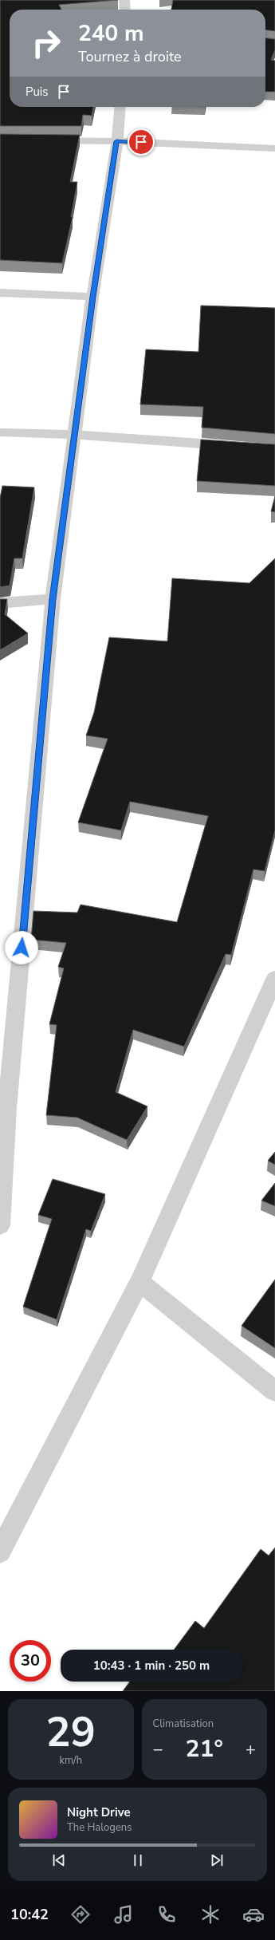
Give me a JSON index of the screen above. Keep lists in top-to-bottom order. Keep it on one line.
{"page":{"turn":["240 m","Tournez à droite"],"then":"Puis","limit":"30","trip":"10:43 · 1 min · 250 m","tile":[["29","km/h"],"Climatisation"],"heat":["−","21°","+"],"song":["Night Drive","The Halogens"],"tabs":"10:42"}}
